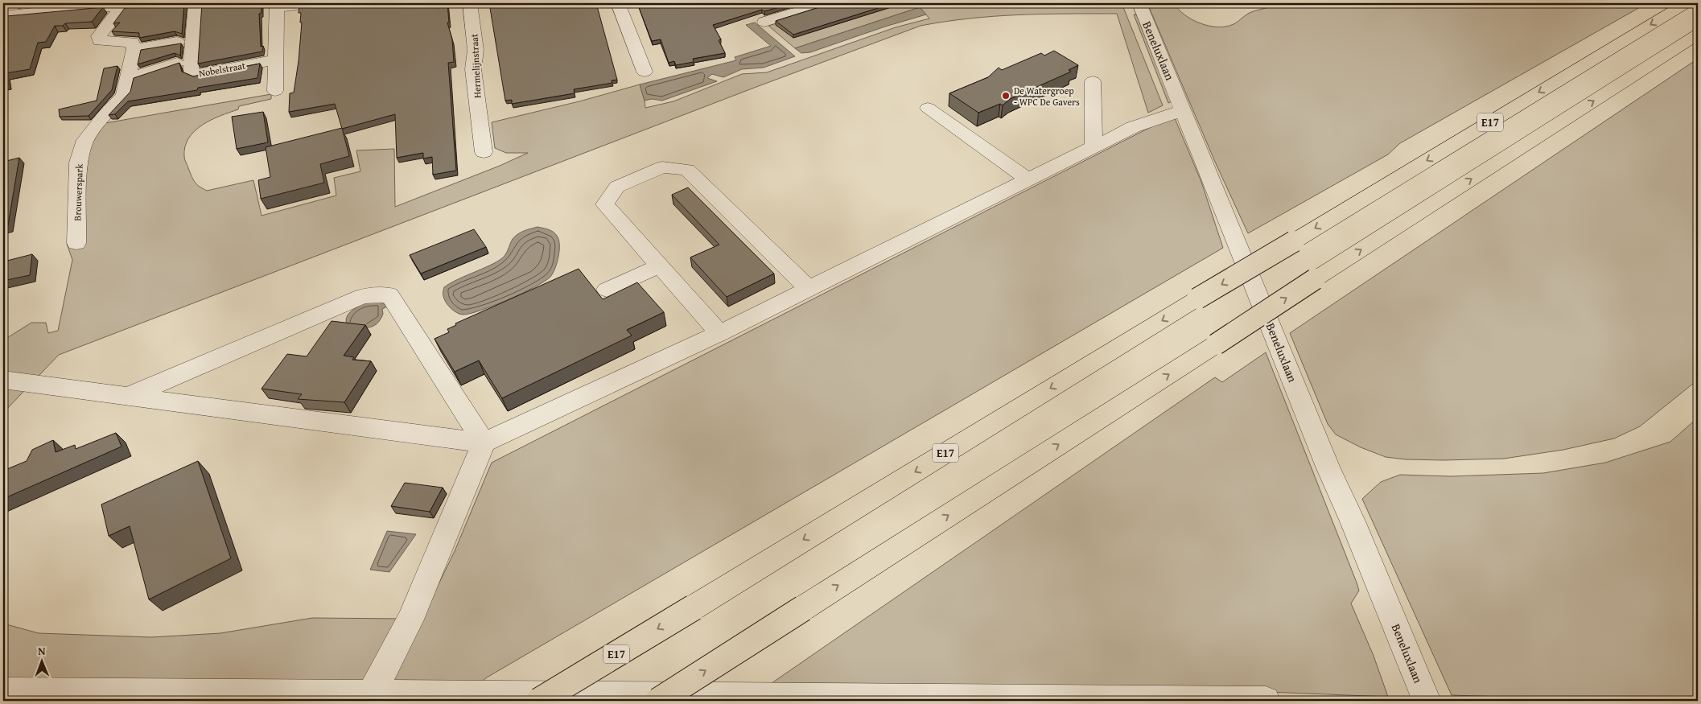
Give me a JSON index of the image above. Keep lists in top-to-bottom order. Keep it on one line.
{"streets":{"highway":["E17"],"street":["Beneluxlaan","Hermelijnstraat","Nobelstraat","Brouwerspark"]},"places":["De Watergroep - WPC De Gavers"],"north":"top"}
